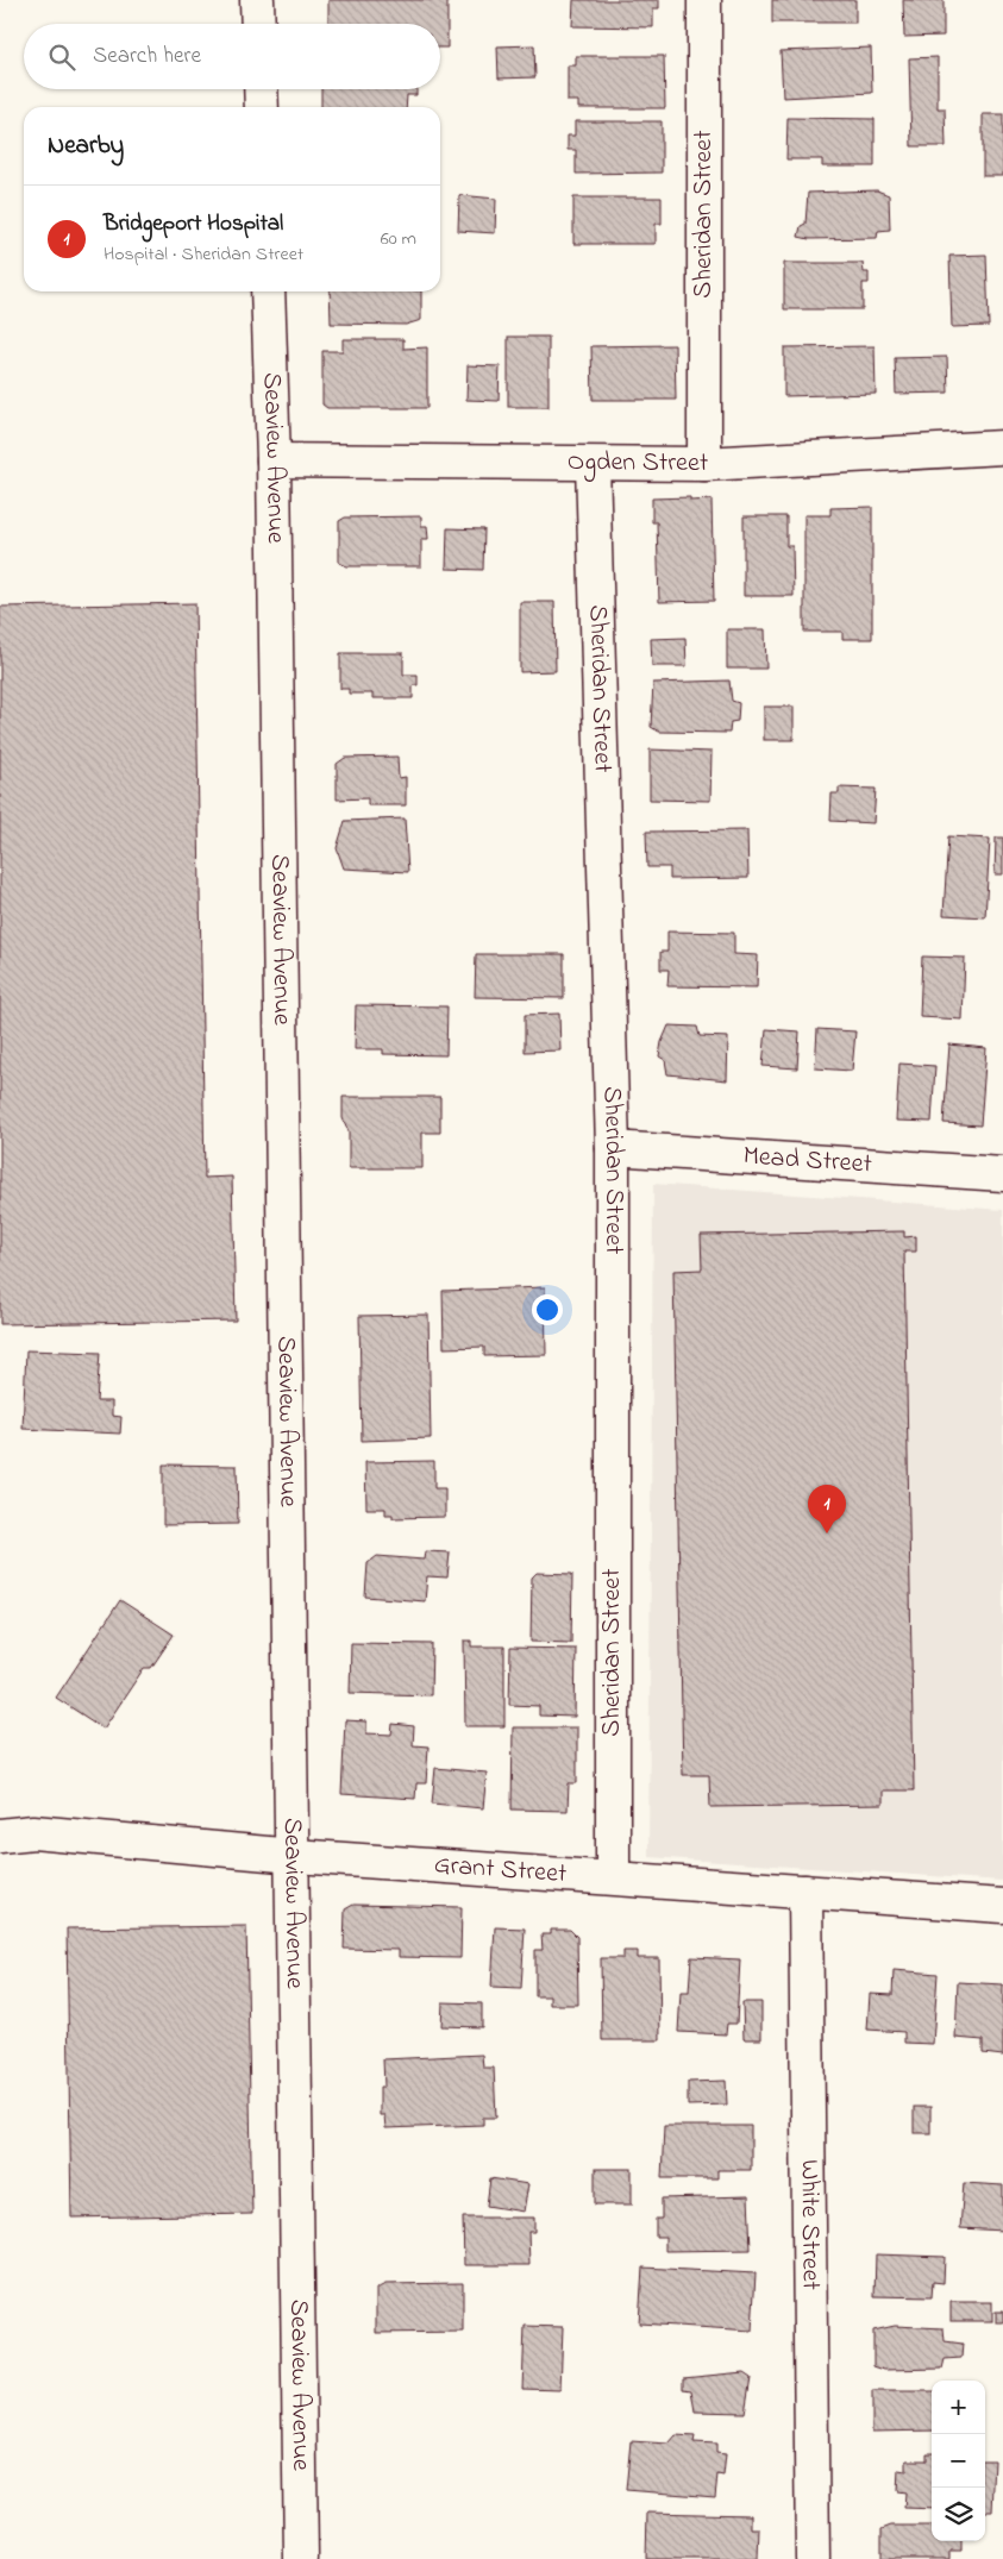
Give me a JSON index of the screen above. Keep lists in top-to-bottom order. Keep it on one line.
{"streets":{"street":["Sheridan Street","Seaview Avenue","Ogden Street","Mead Street","Grant Street","White Street"]},"crossings":[["Sheridan Street","Ogden Street"],["Sheridan Street","Mead Street"],["Sheridan Street","Grant Street"],["Seaview Avenue","Ogden Street"],["Seaview Avenue","Grant Street"],["Grant Street","White Street"]],"page":{"search":"Search here","heading":"Nearby","list":[{"mark":"1","name":"Bridgeport Hospital","note":"Hospital · Sheridan Street","value":"60 m"}],"pins":"1","map_buttons":["+","−"]}}
